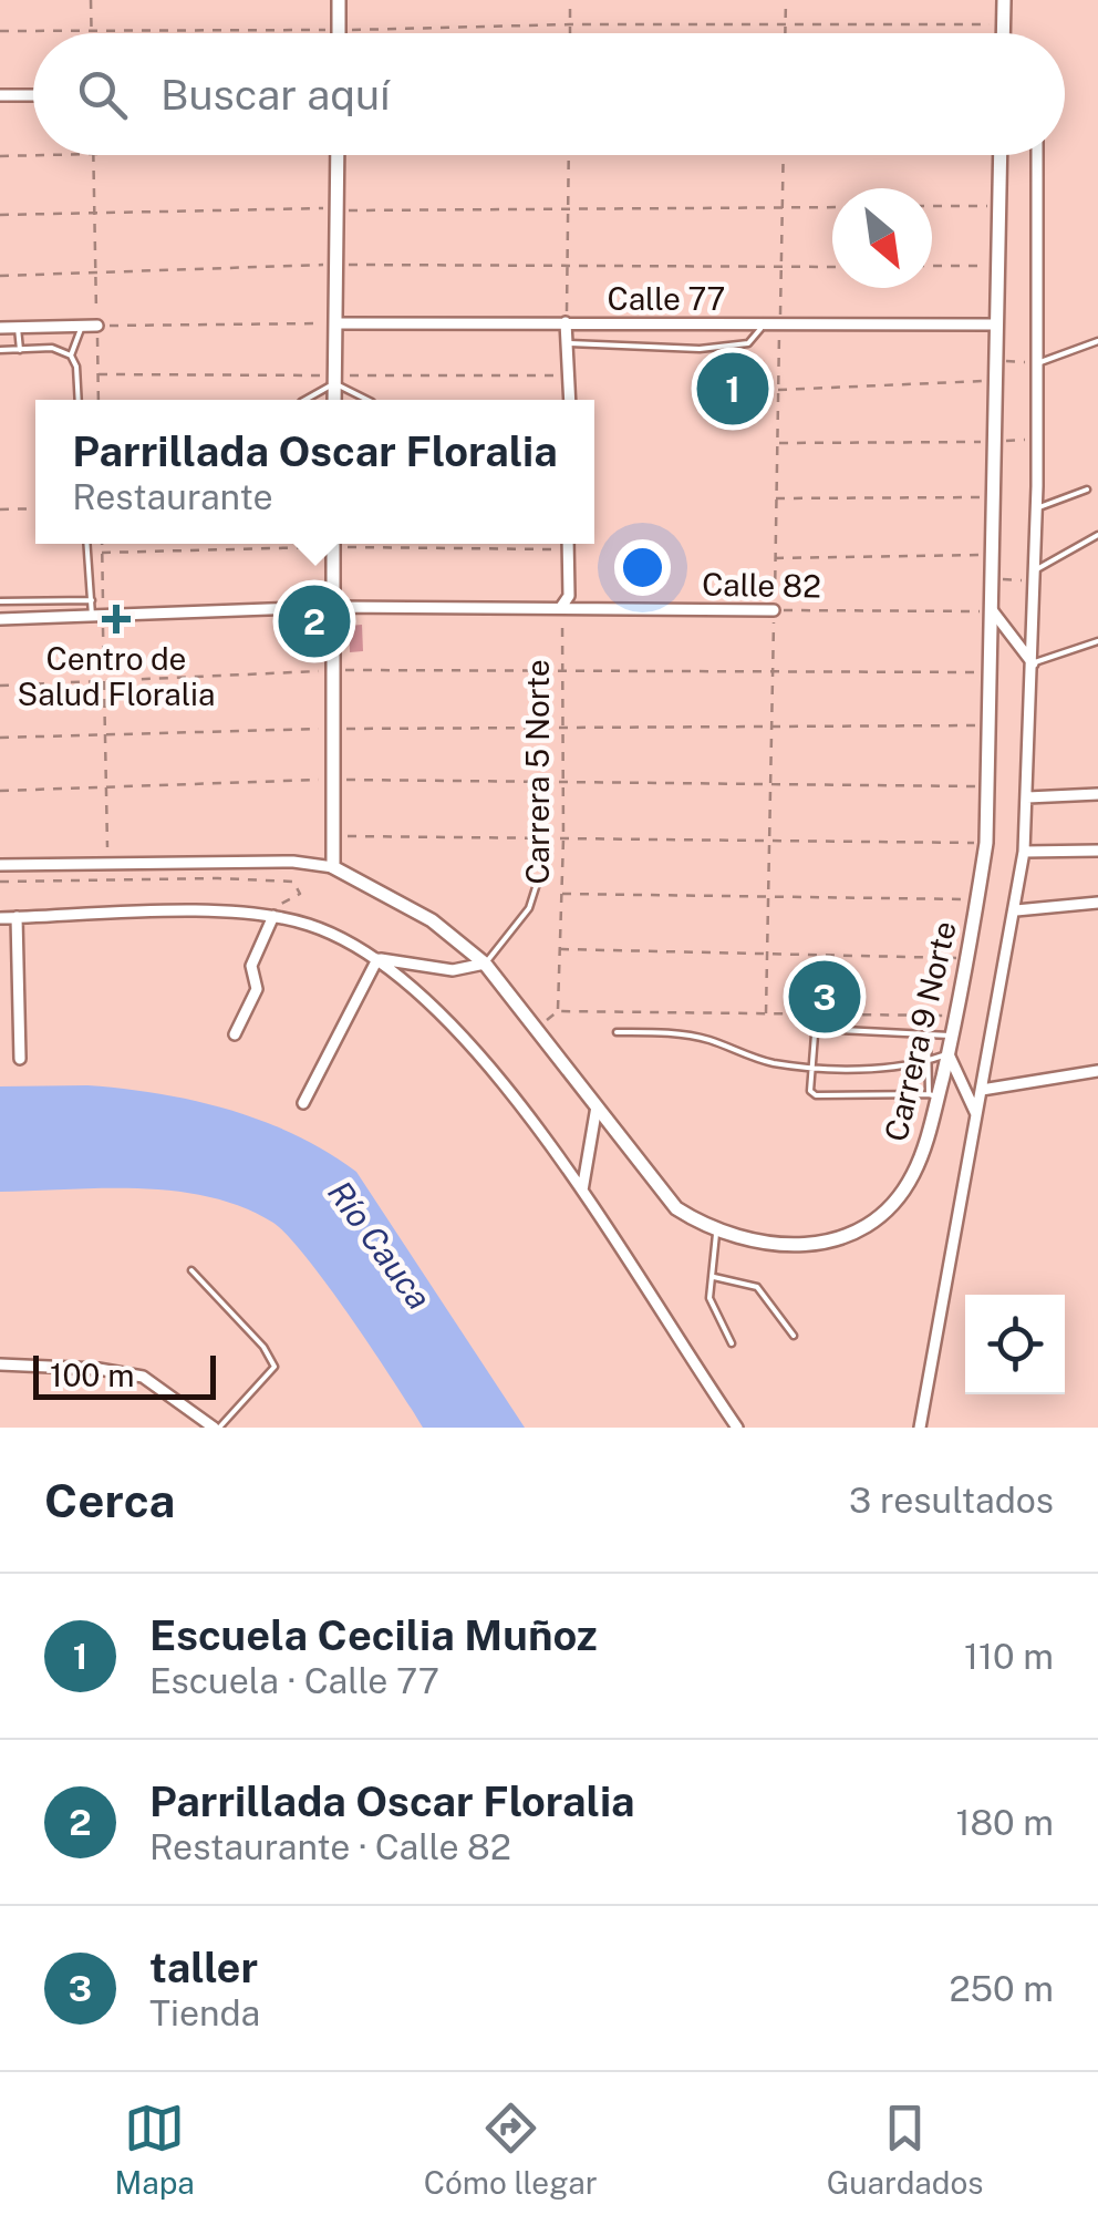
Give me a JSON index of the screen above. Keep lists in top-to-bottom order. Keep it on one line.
{"streets":{"street":["Calle 77","Calle 82","Carrera 9 Norte"],"path":["Carrera 5 Norte"]},"crossings":[["Calle 77","Carrera 9 Norte"],["Calle 82","Carrera 5 Norte"],["Calle 82","Carrera 9 Norte"]],"water":["Río Cauca"],"places":{"health":["Centro de Salud Floralia"]},"scale_bar":"100 m","north":"bottom right","page":{"search":"Buscar aquí","pins":["1","2","3"],"popup":["Parrillada Oscar Floralia","Restaurante"],"scale":"100 m","heading":["Cerca","3 resultados"],"list":[{"mark":"1","name":"Escuela Cecilia Muñoz","note":"Escuela · Calle 77","value":"110 m"},{"mark":"2","name":"Parrillada Oscar Floralia","note":"Restaurante · Calle 82","value":"180 m"},{"mark":"3","name":"taller","note":"Tienda","value":"250 m"}],"nav":["Mapa","Cómo llegar","Guardados"]}}
